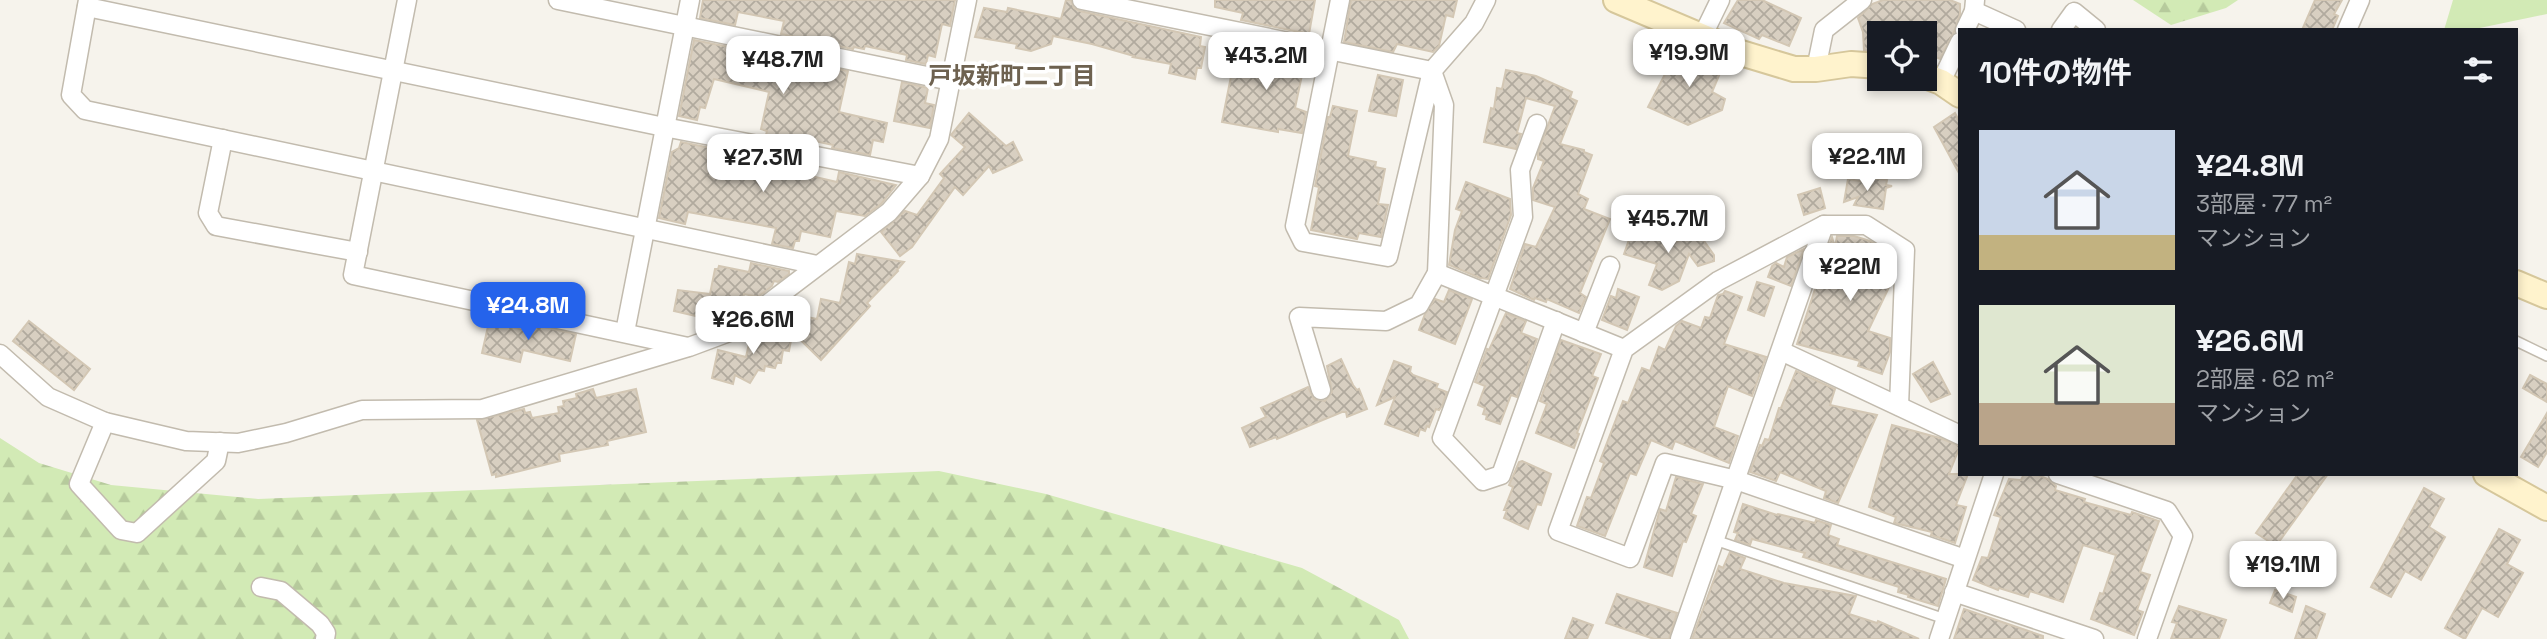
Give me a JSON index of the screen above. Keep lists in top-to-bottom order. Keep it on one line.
{"districts":["戸坂新町二丁目"],"page":{"heading":"10件の物件","price":["¥19.9M","¥43.2M","¥48.7M","¥22.1M","¥27.3M","¥45.7M","¥22M","¥24.8M","¥26.6M","¥19.1M"],"list":[{"name":"¥24.8M","note":"3部屋 · 77 m² · マンション"},{"name":"¥26.6M","note":"2部屋 · 62 m² · マンション"}]}}
